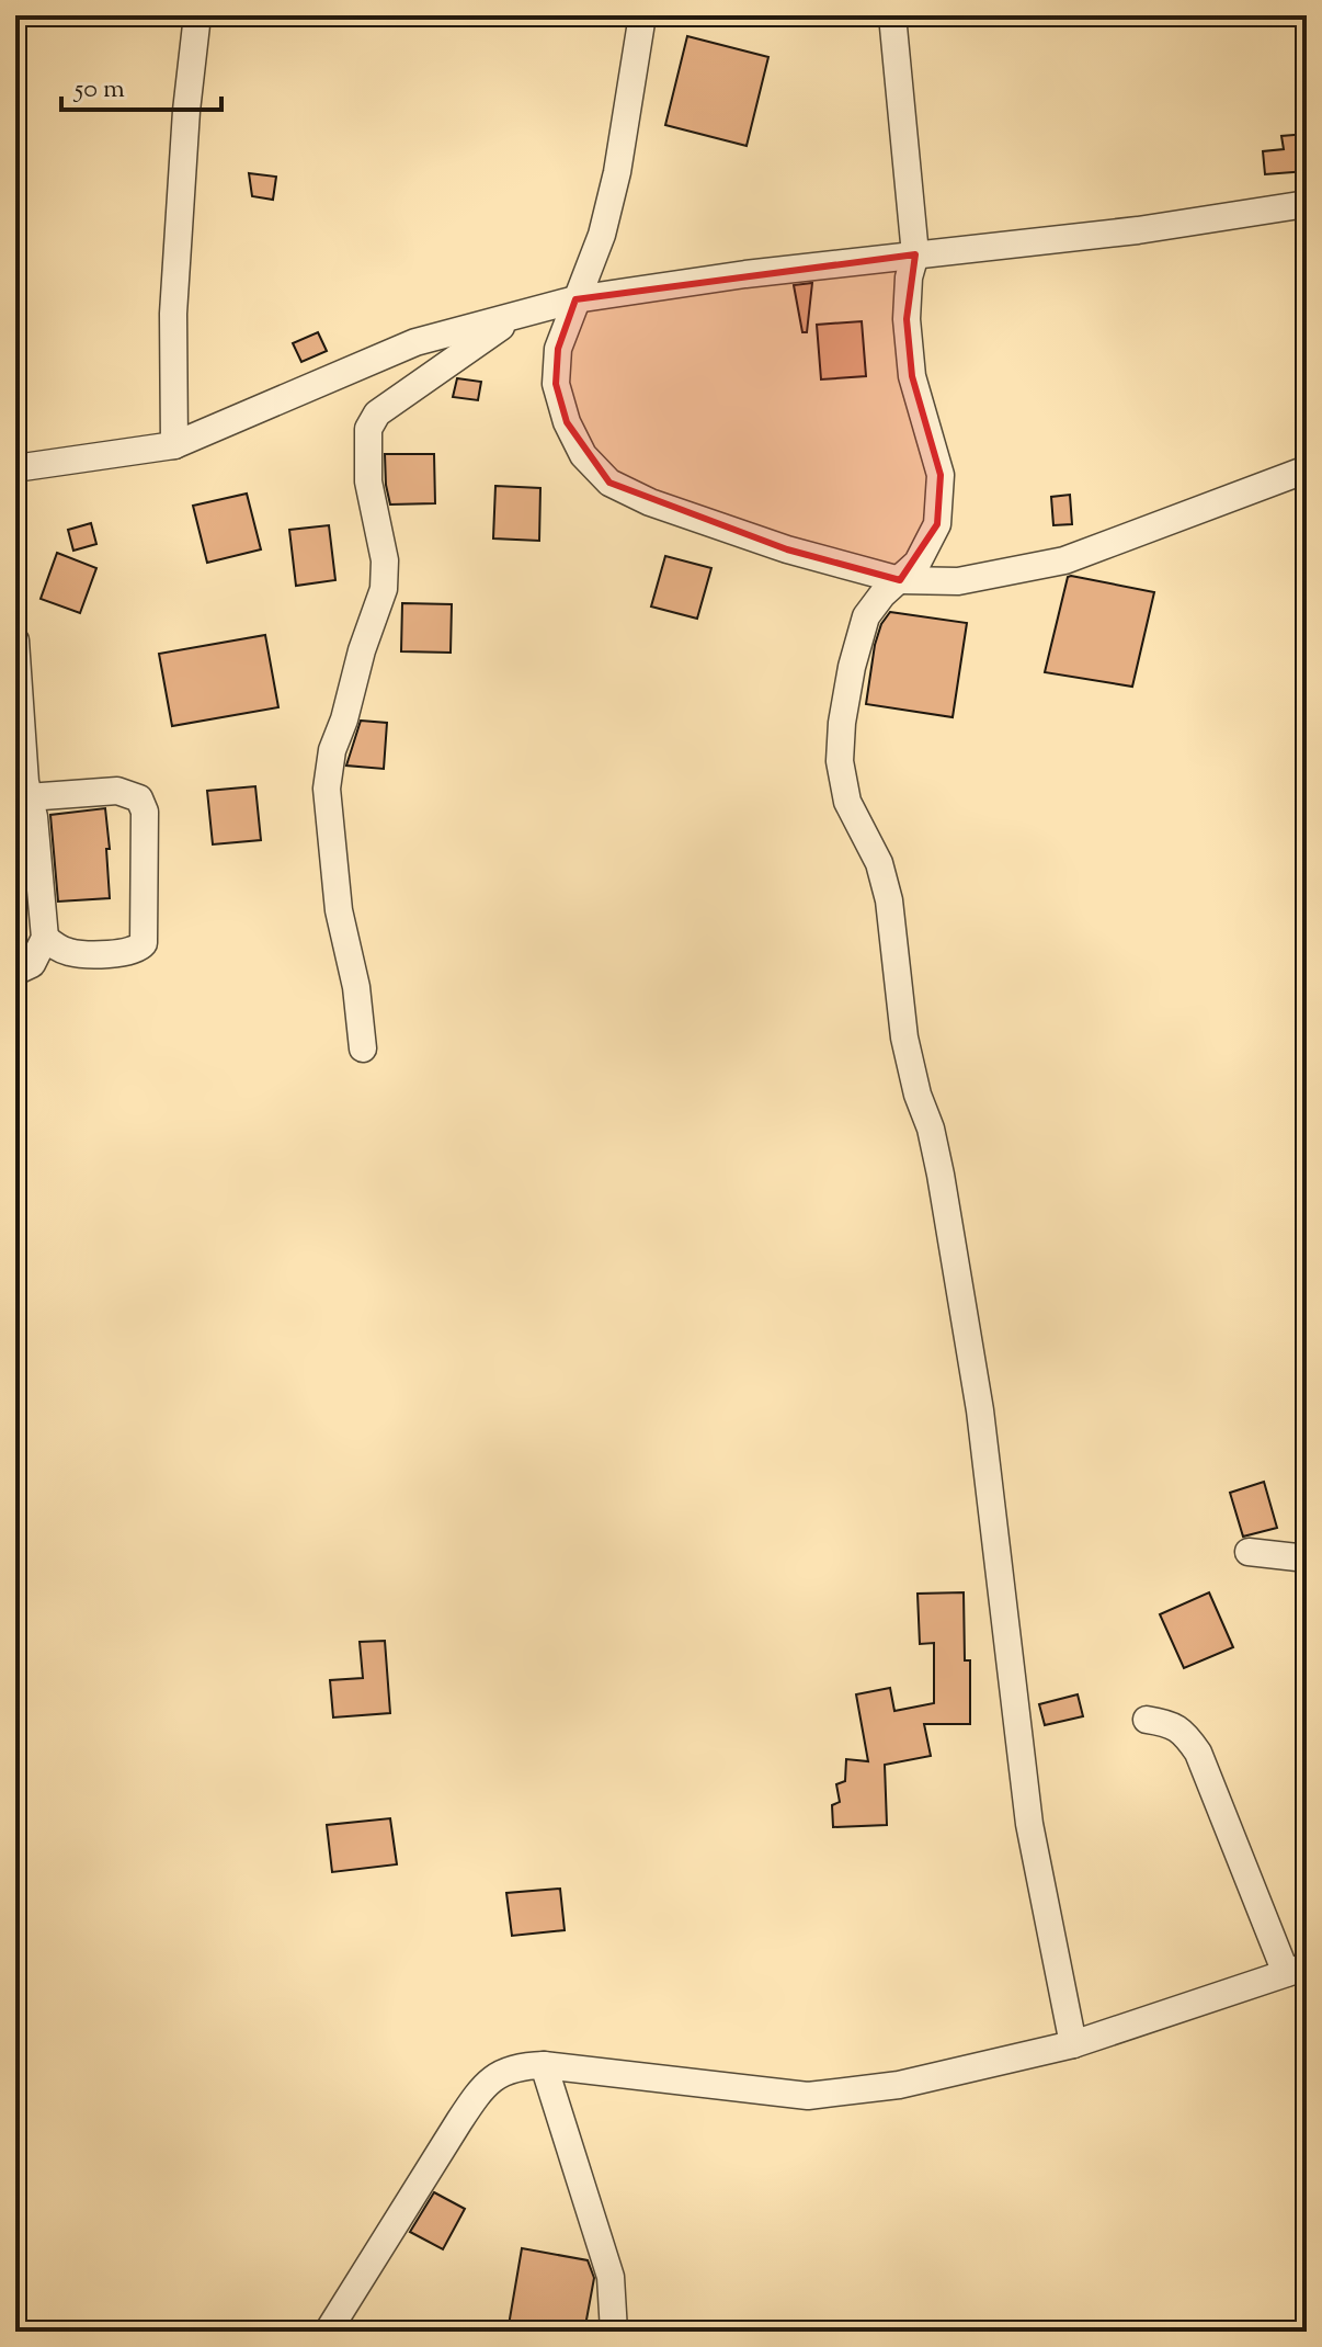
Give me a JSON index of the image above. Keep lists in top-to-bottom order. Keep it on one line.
{"scale_bar":"50 m"}
